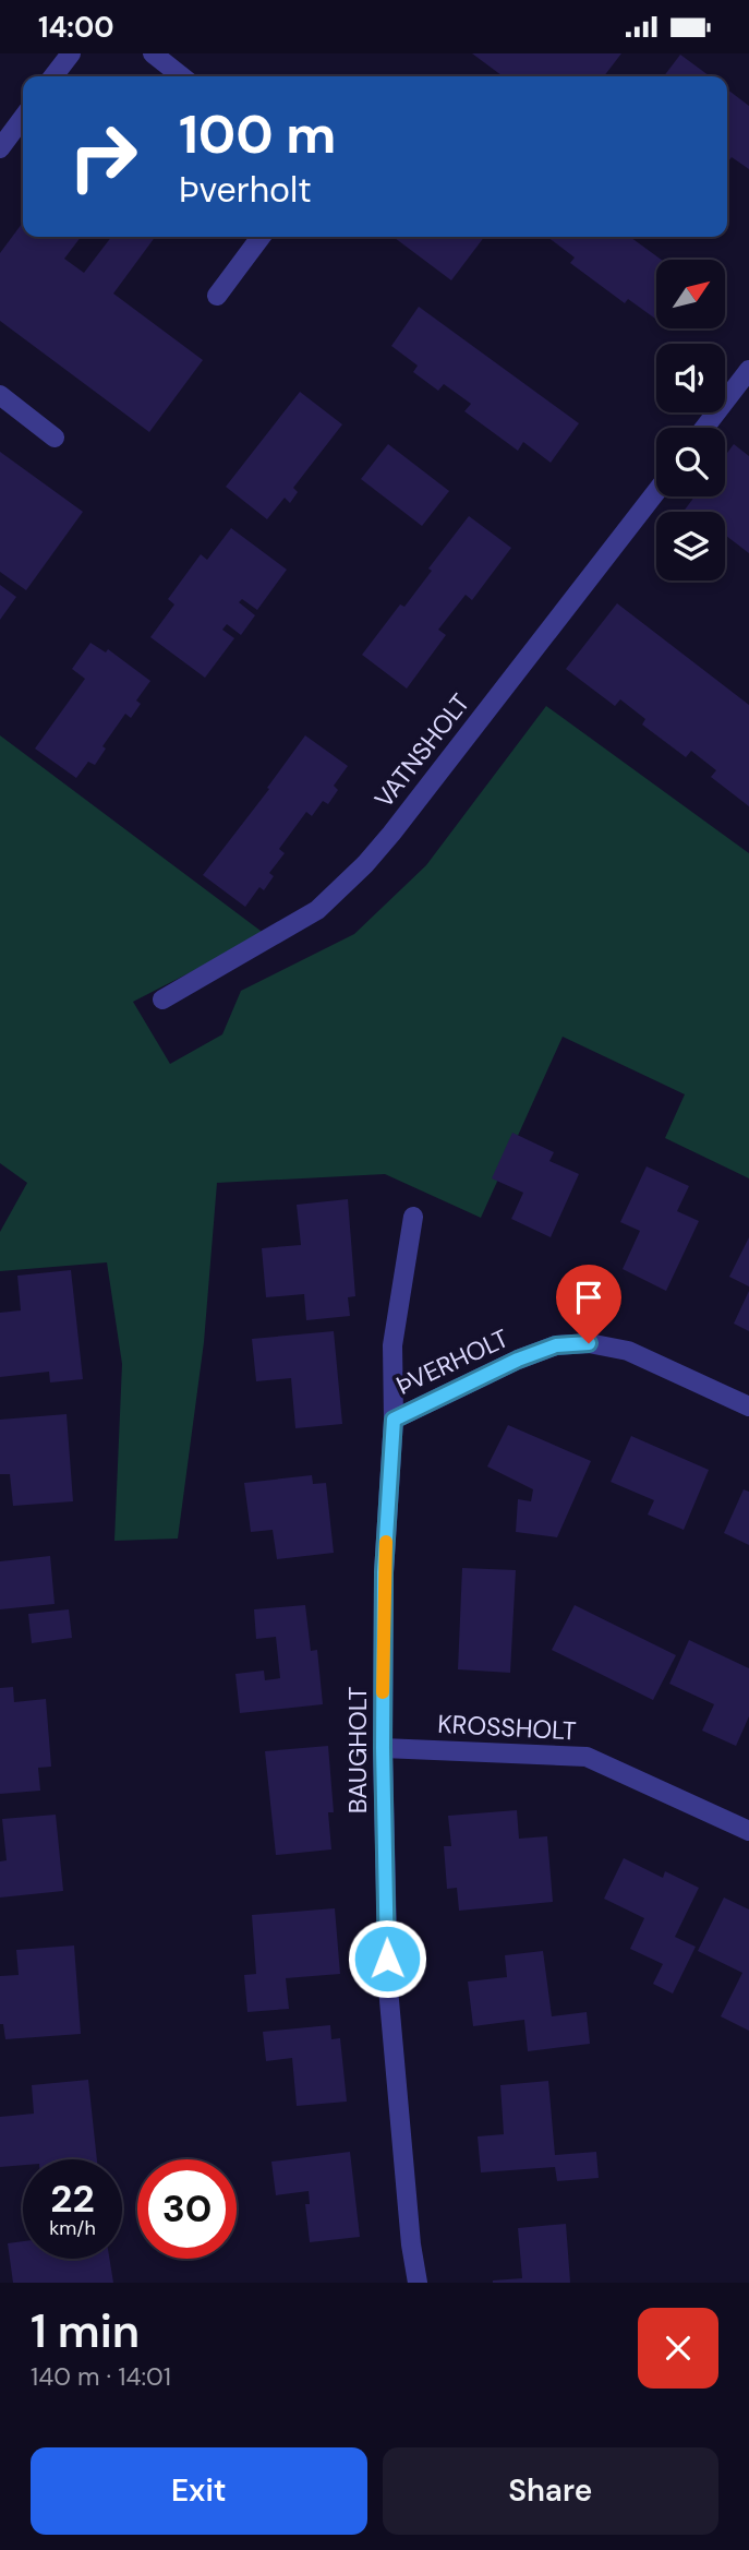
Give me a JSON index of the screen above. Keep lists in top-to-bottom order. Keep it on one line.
{"streets":{"street":["VATNSHOLT","ÞVERHOLT","KROSSHOLT","BAUGHOLT"]},"crossings":[["ÞVERHOLT","BAUGHOLT"],["KROSSHOLT","BAUGHOLT"]],"north":"top right","page":{"status":"14:00","turn":["100 m","Þverholt"],"speed":"22 km/h","limit":"30","heading":["1 min","140 m · 14:01"],"buttons":["Exit","Share"]}}
